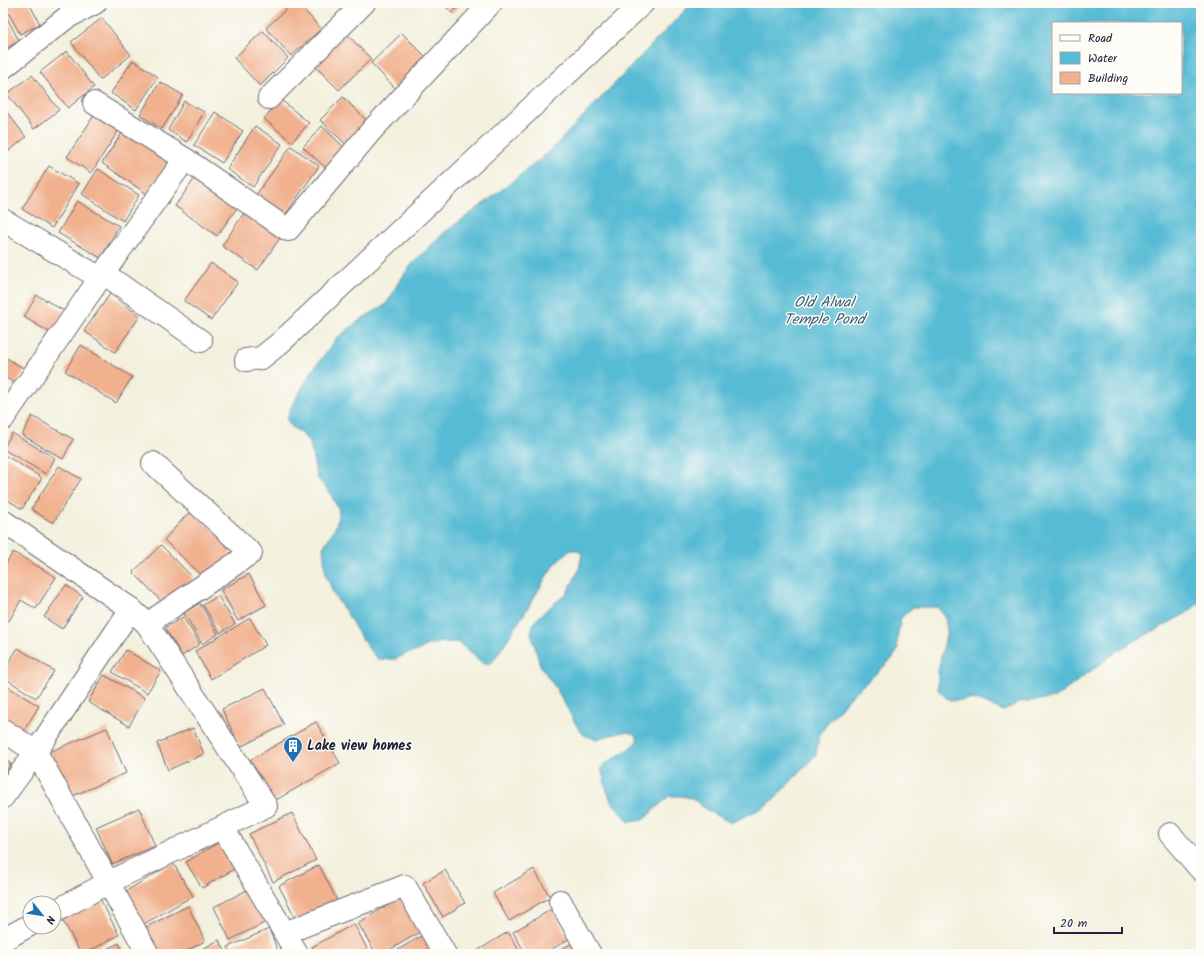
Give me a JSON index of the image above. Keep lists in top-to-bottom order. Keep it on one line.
{"water":["Old Alwal Temple Pond"],"places":{"building":["Lake view homes"]},"legend":["Road","Water","Building"],"scale_bar":"20 m","north":"bottom right"}
